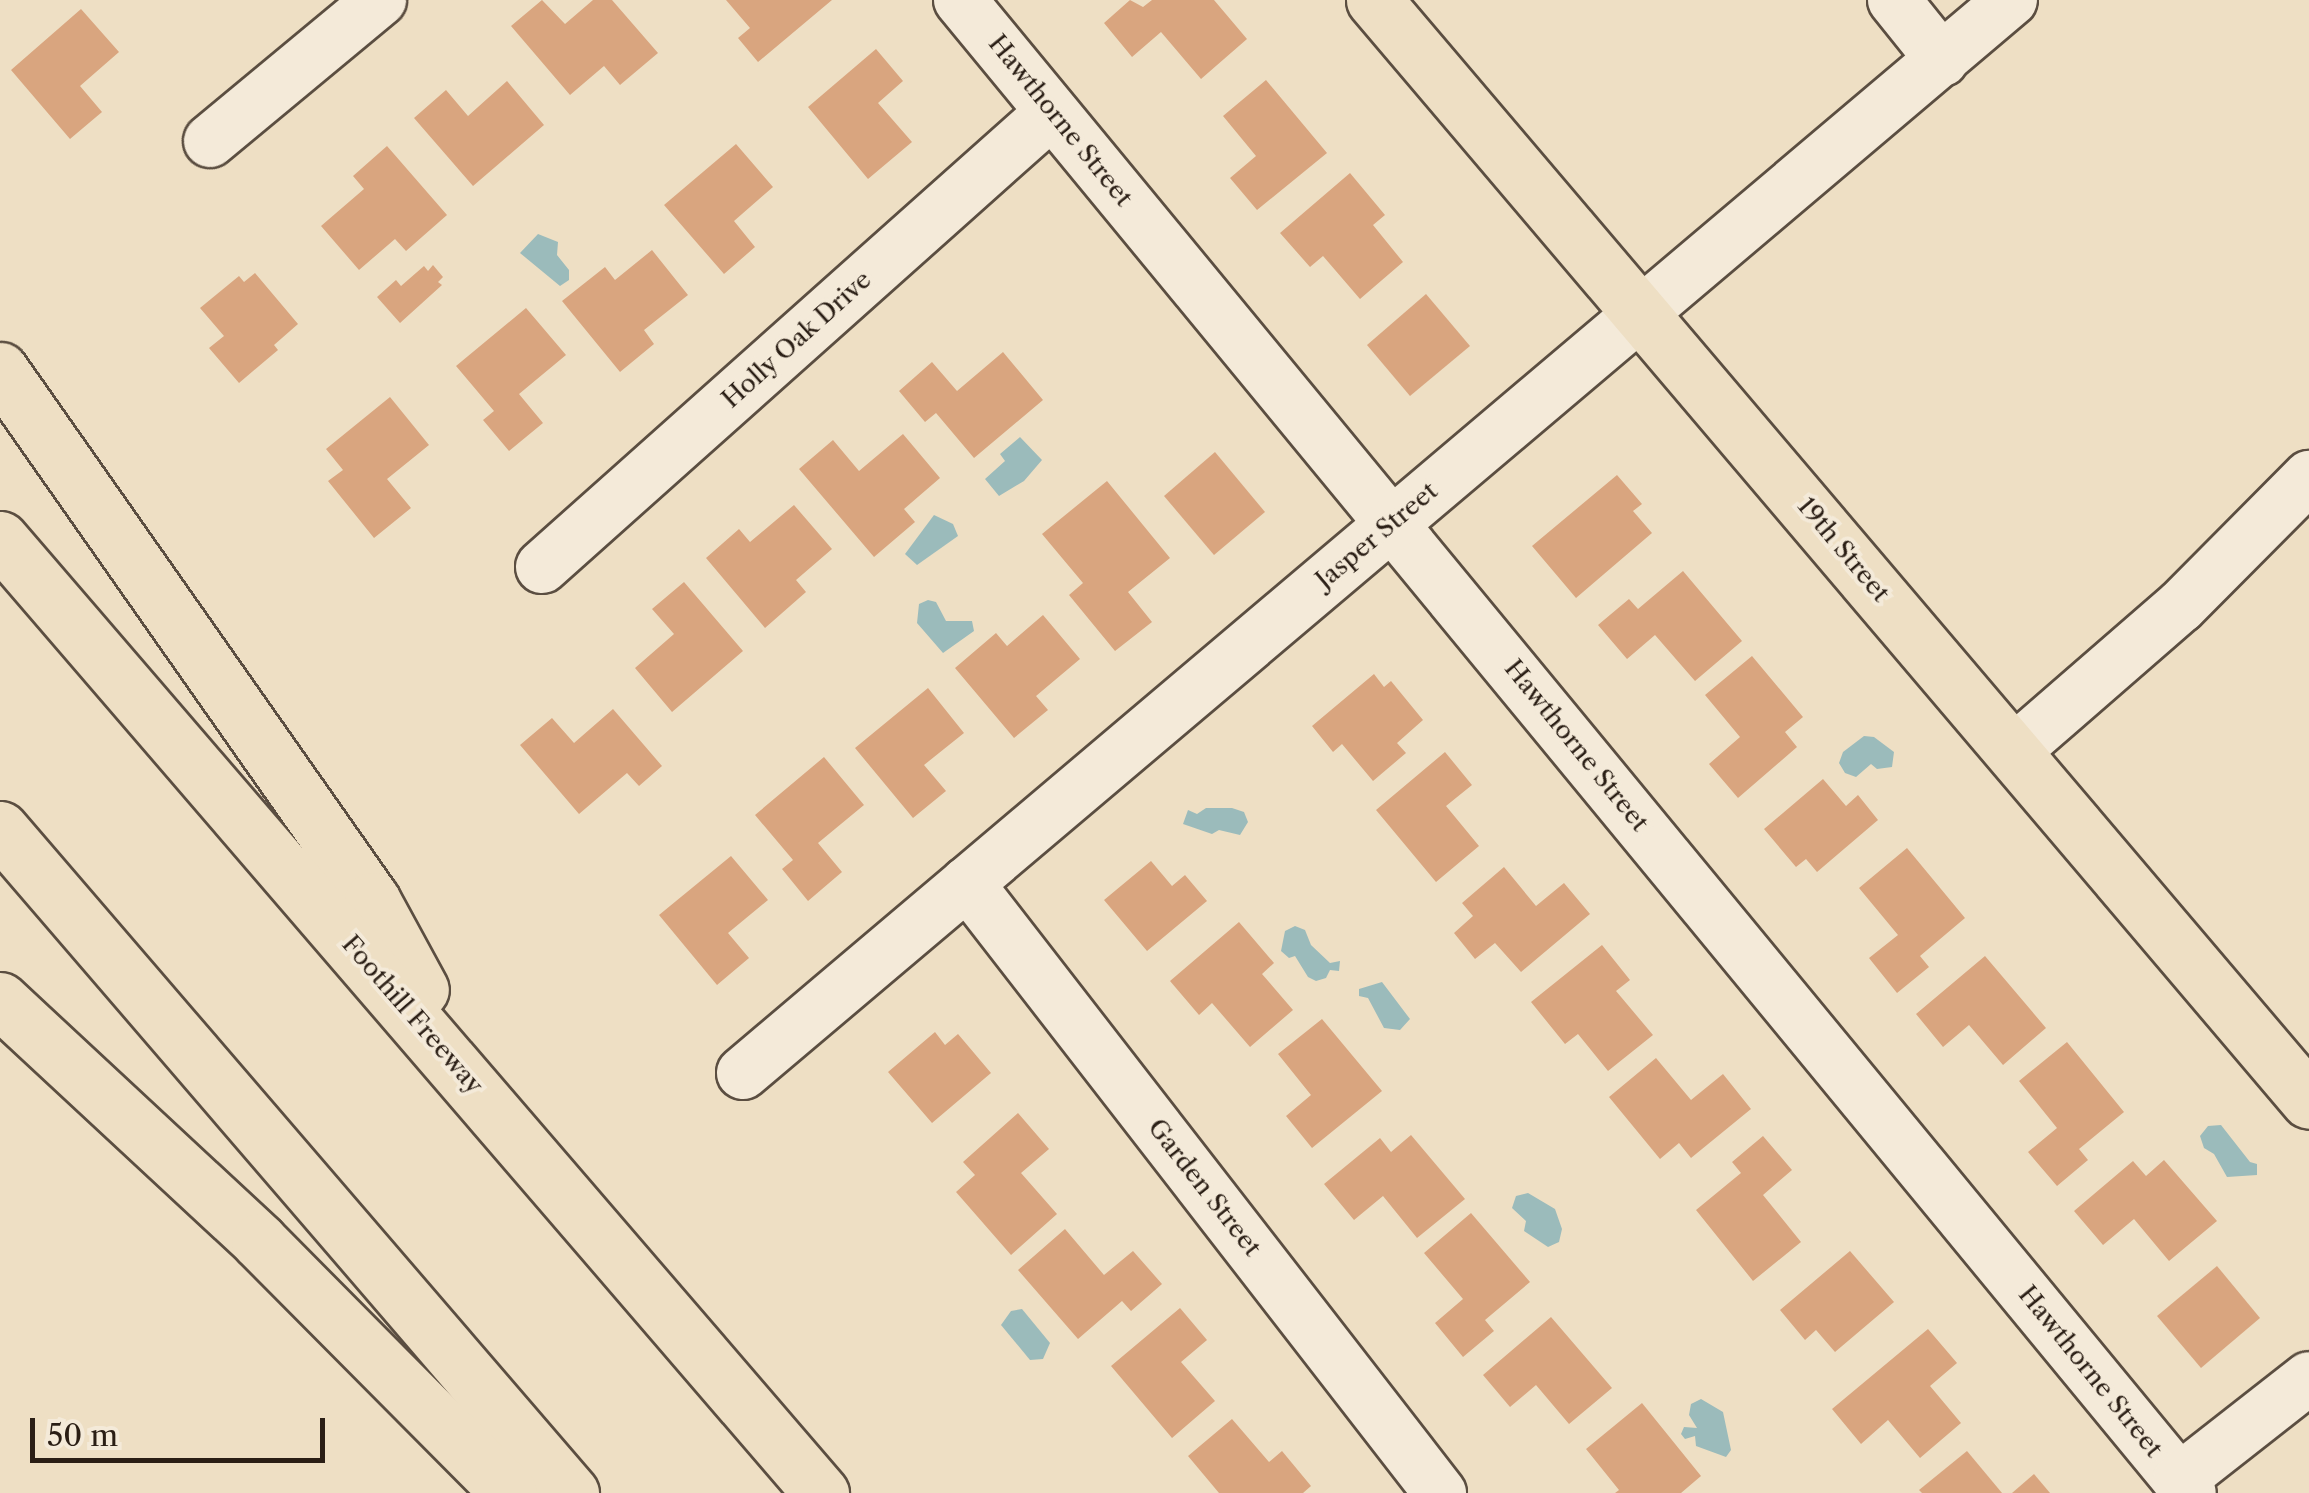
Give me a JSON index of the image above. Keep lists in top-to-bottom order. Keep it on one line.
{"streets":{"main road":["19th Street","Foothill Freeway"],"street":["Hawthorne Street","Holly Oak Drive","Jasper Street","Garden Street"]},"crossings":[["Hawthorne Street","Holly Oak Drive"],["Hawthorne Street","Jasper Street"],["Jasper Street","19th Street"],["Jasper Street","Garden Street"]],"scale_bar":"50 m"}
